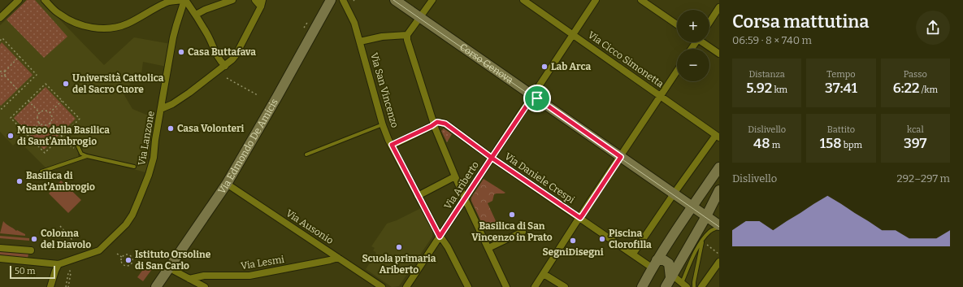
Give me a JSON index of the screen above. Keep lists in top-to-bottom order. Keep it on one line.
{"streets":{"street":["Via Cicco Simonetta","Corso Genova","Via San Vincenzo","Via Lanzone","Via Edmondo De Amicis","Via Daniele Crespi","Via Ariberto","Via Ausonio","Via Lesmi"]},"crossings":[["Via Cicco Simonetta","Via Ariberto"],["Corso Genova","Via Ariberto"],["Via San Vincenzo","Via Ariberto"],["Via Edmondo De Amicis","Via Ausonio"],["Via Daniele Crespi","Via Ariberto"],["Via Ausonio","Via Lesmi"]],"places":["Casa Buttafava","Lab Arca","Università Cattolica del Sacro Cuore","Casa Volonteri","Museo della Basilica di Sant'Ambrogio","Basilica di Sant'Ambrogio","Basilica di San Vincenzo in Prato","Colonna del Diavolo","Piscina Clorofilla","SegniDisegni","Scuola primaria Ariberto","Istituto Orsoline di San Carlo"],"scale_bar":"50 m","page":{"heading":["Corsa mattutina","06:59 · 8 × 740 m"],"map_buttons":["+","−"],"stats":[["Distanza","5.92 km"],["Tempo","37:41"],["Passo","6:22 /km"],["Dislivello","48 m"],["Battito","158 bpm"],["kcal","397"]],"chart":["Dislivello","292–297 m"],"scale":"50 m"}}
